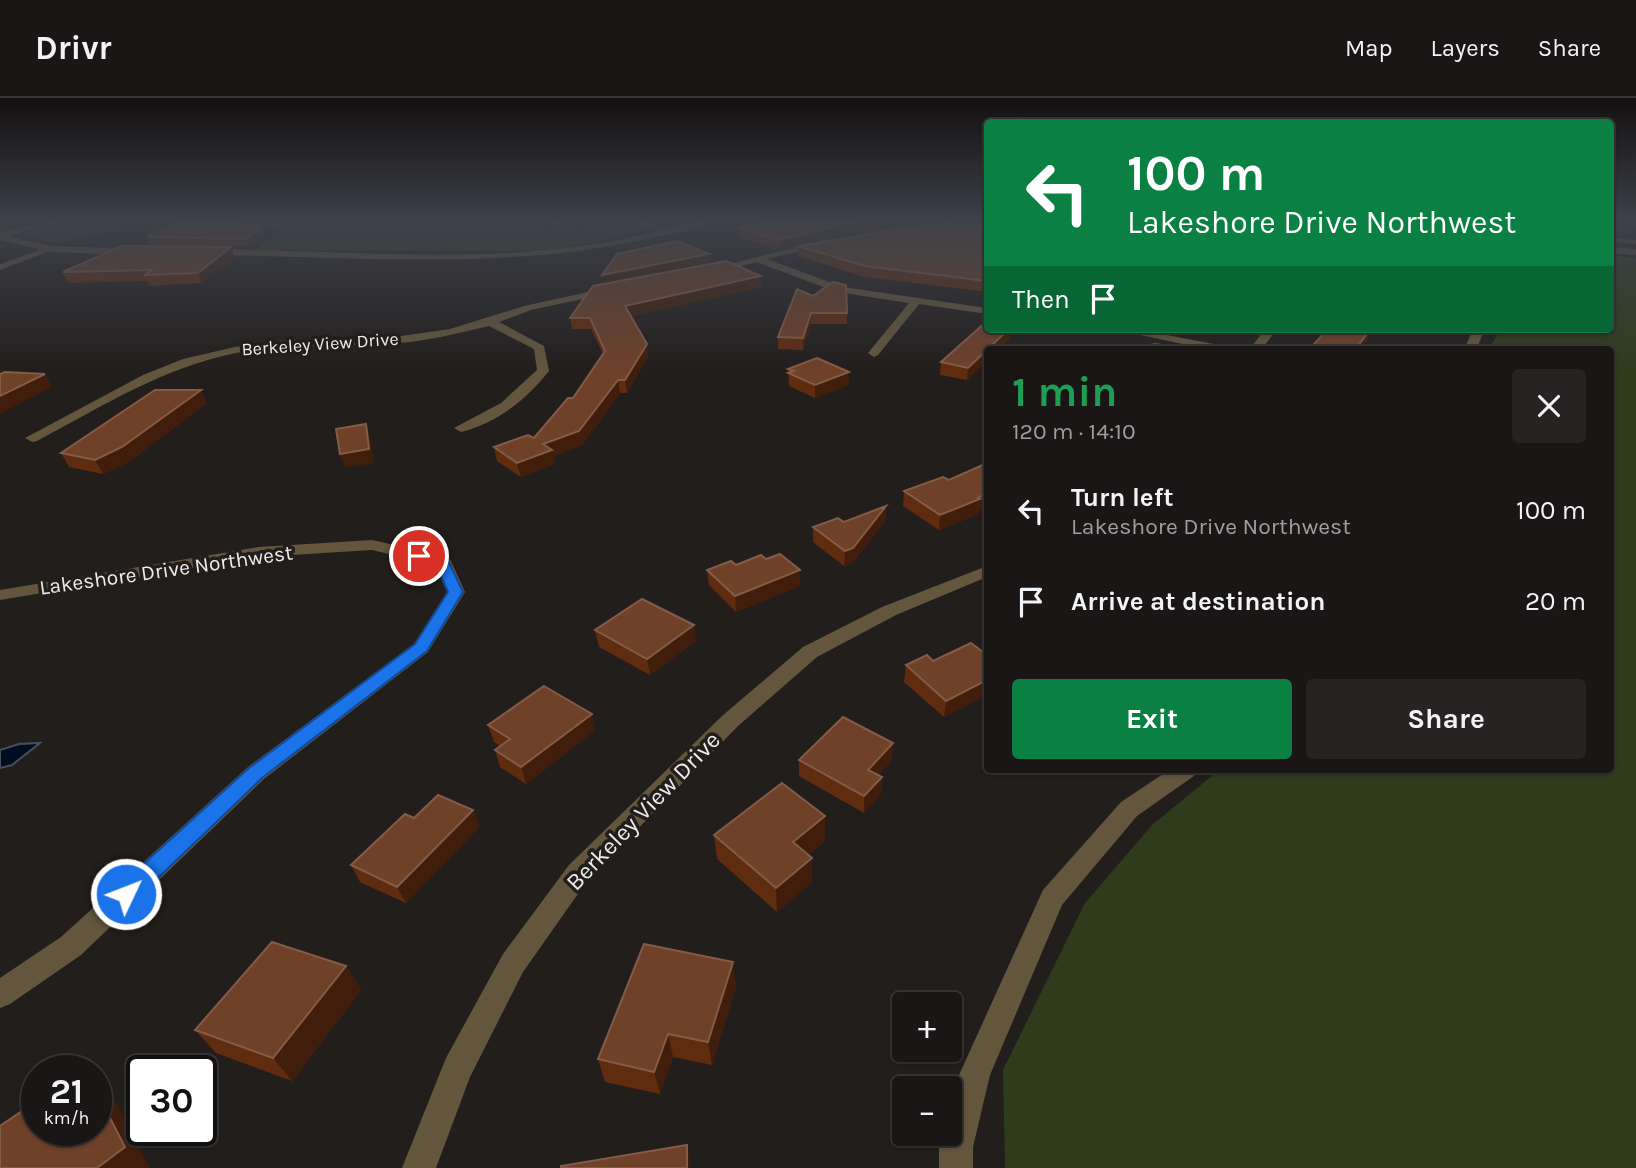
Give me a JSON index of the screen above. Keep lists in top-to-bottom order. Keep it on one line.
{"streets":{"street":["Berkeley View Drive","Lakeshore Drive Northwest"]},"page":{"header":"Drivr","nav":["Map","Layers","Share"],"turn":["100 m","Lakeshore Drive Northwest"],"then":"Then","heading":["1 min","120 m · 14:10"],"list":[{"name":"Turn left","note":"Lakeshore Drive Northwest","value":"100 m"},{"name":"Arrive at destination","value":"20 m"}],"buttons":["Exit","Share"],"map_buttons":["+","−"],"speed":"21 km/h","limit":"30"}}
